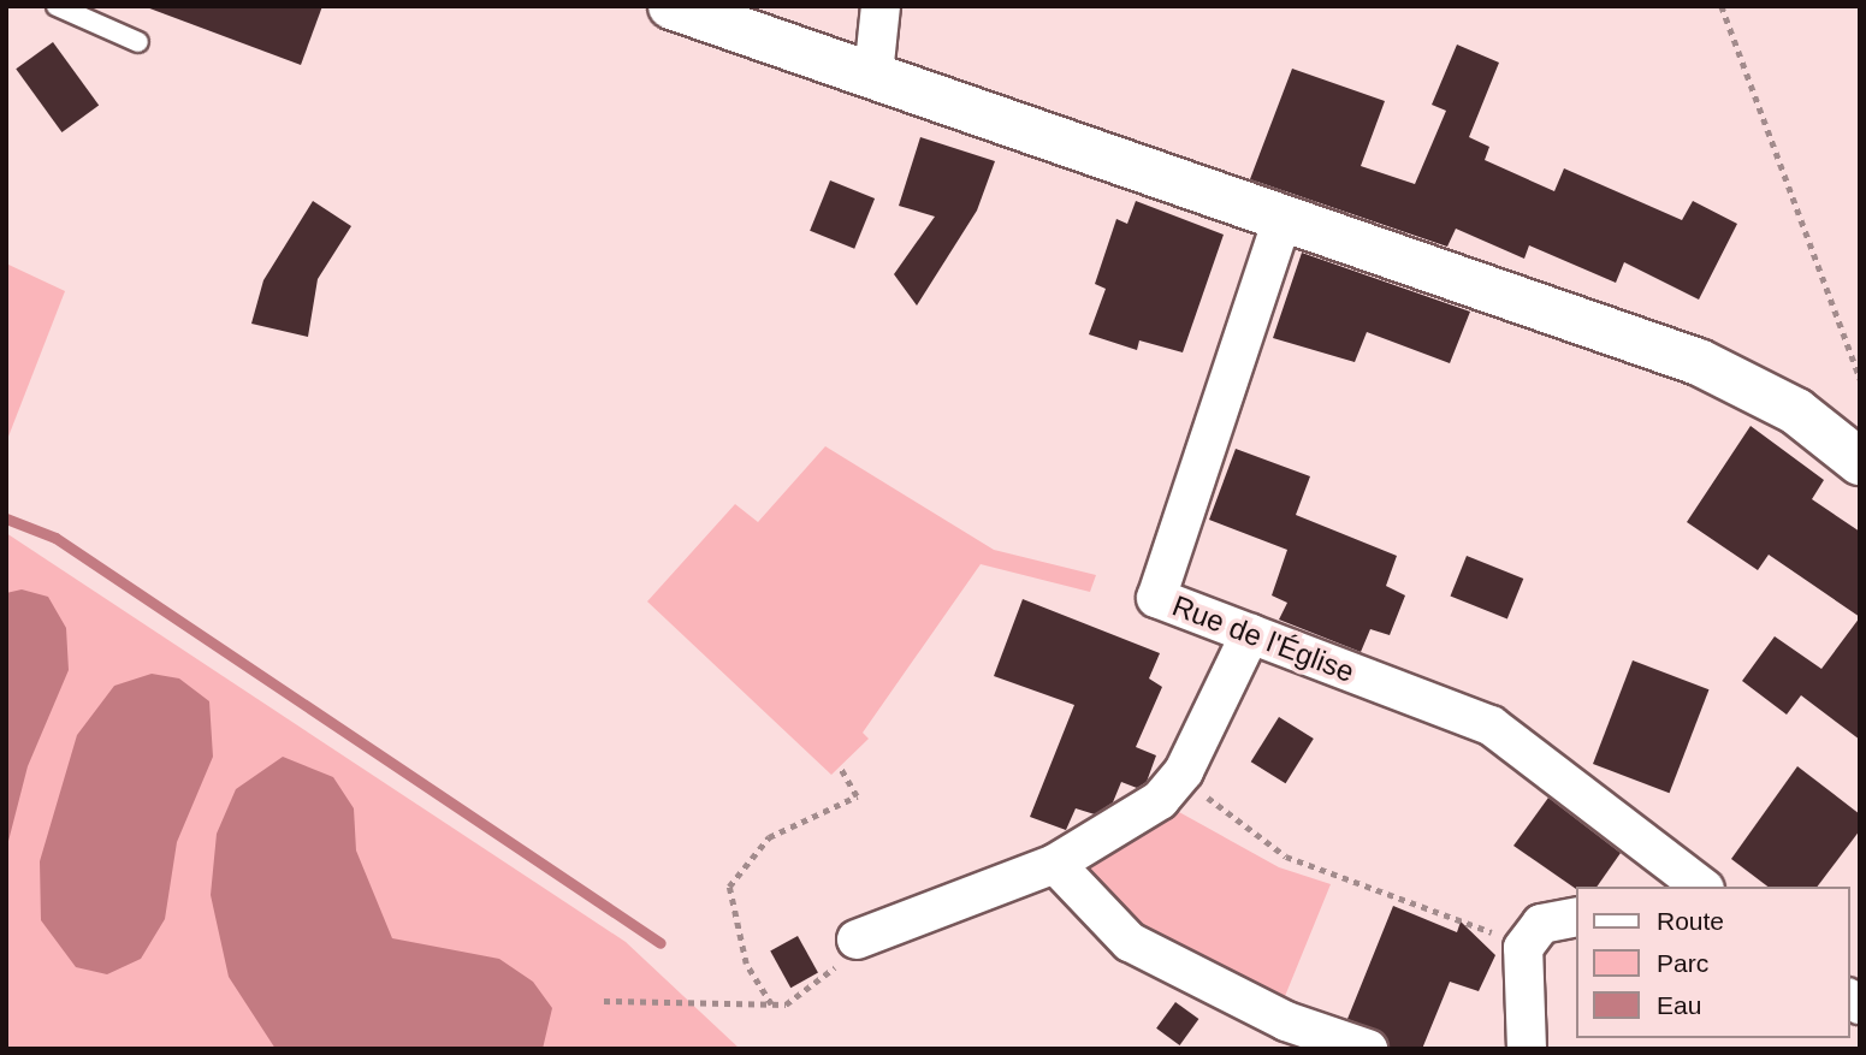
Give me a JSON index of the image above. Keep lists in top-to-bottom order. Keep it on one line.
{"streets":{"street":["Rue de l'Église"]},"legend":["Route","Parc","Eau"]}
